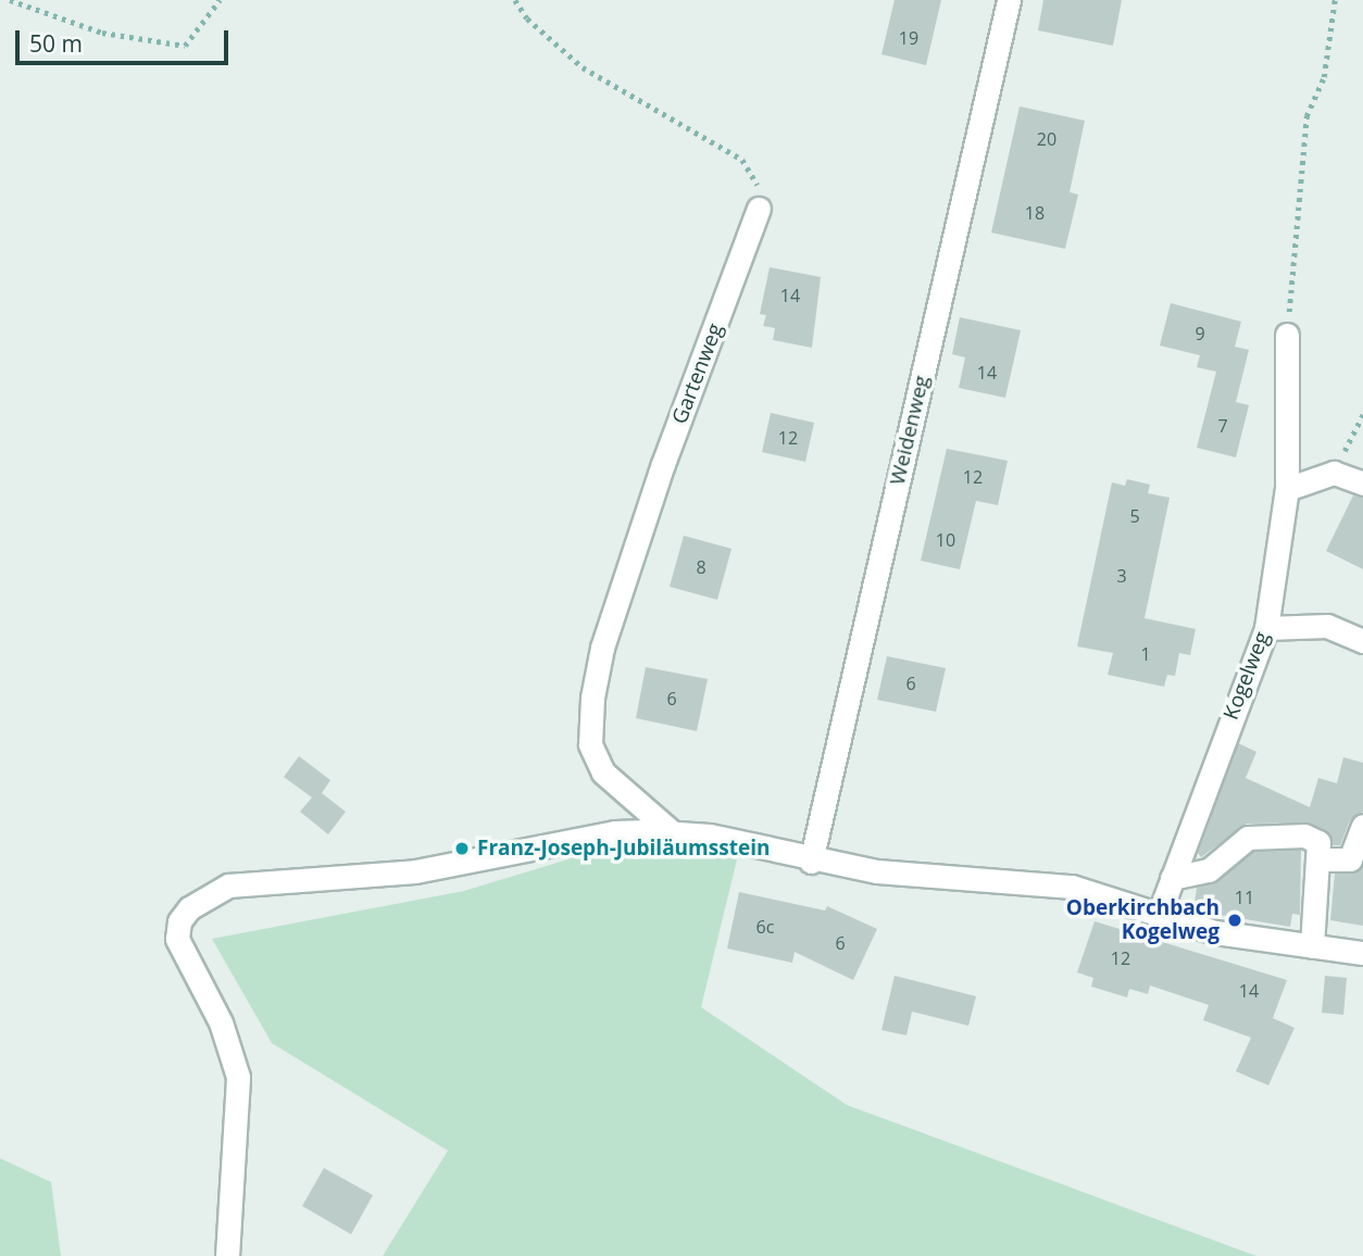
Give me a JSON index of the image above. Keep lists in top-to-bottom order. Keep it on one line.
{"streets":{"street":["Gartenweg","Weidenweg","Kogelweg"]},"places":["Franz-Joseph-Jubiläumsstein","Oberkirchbach Kogelweg"],"house_numbers":["19","20","18","14","9","14","7","12","12","5","10","8","3","1","6","6","11","6c","6","12","14"],"scale_bar":"50 m"}
